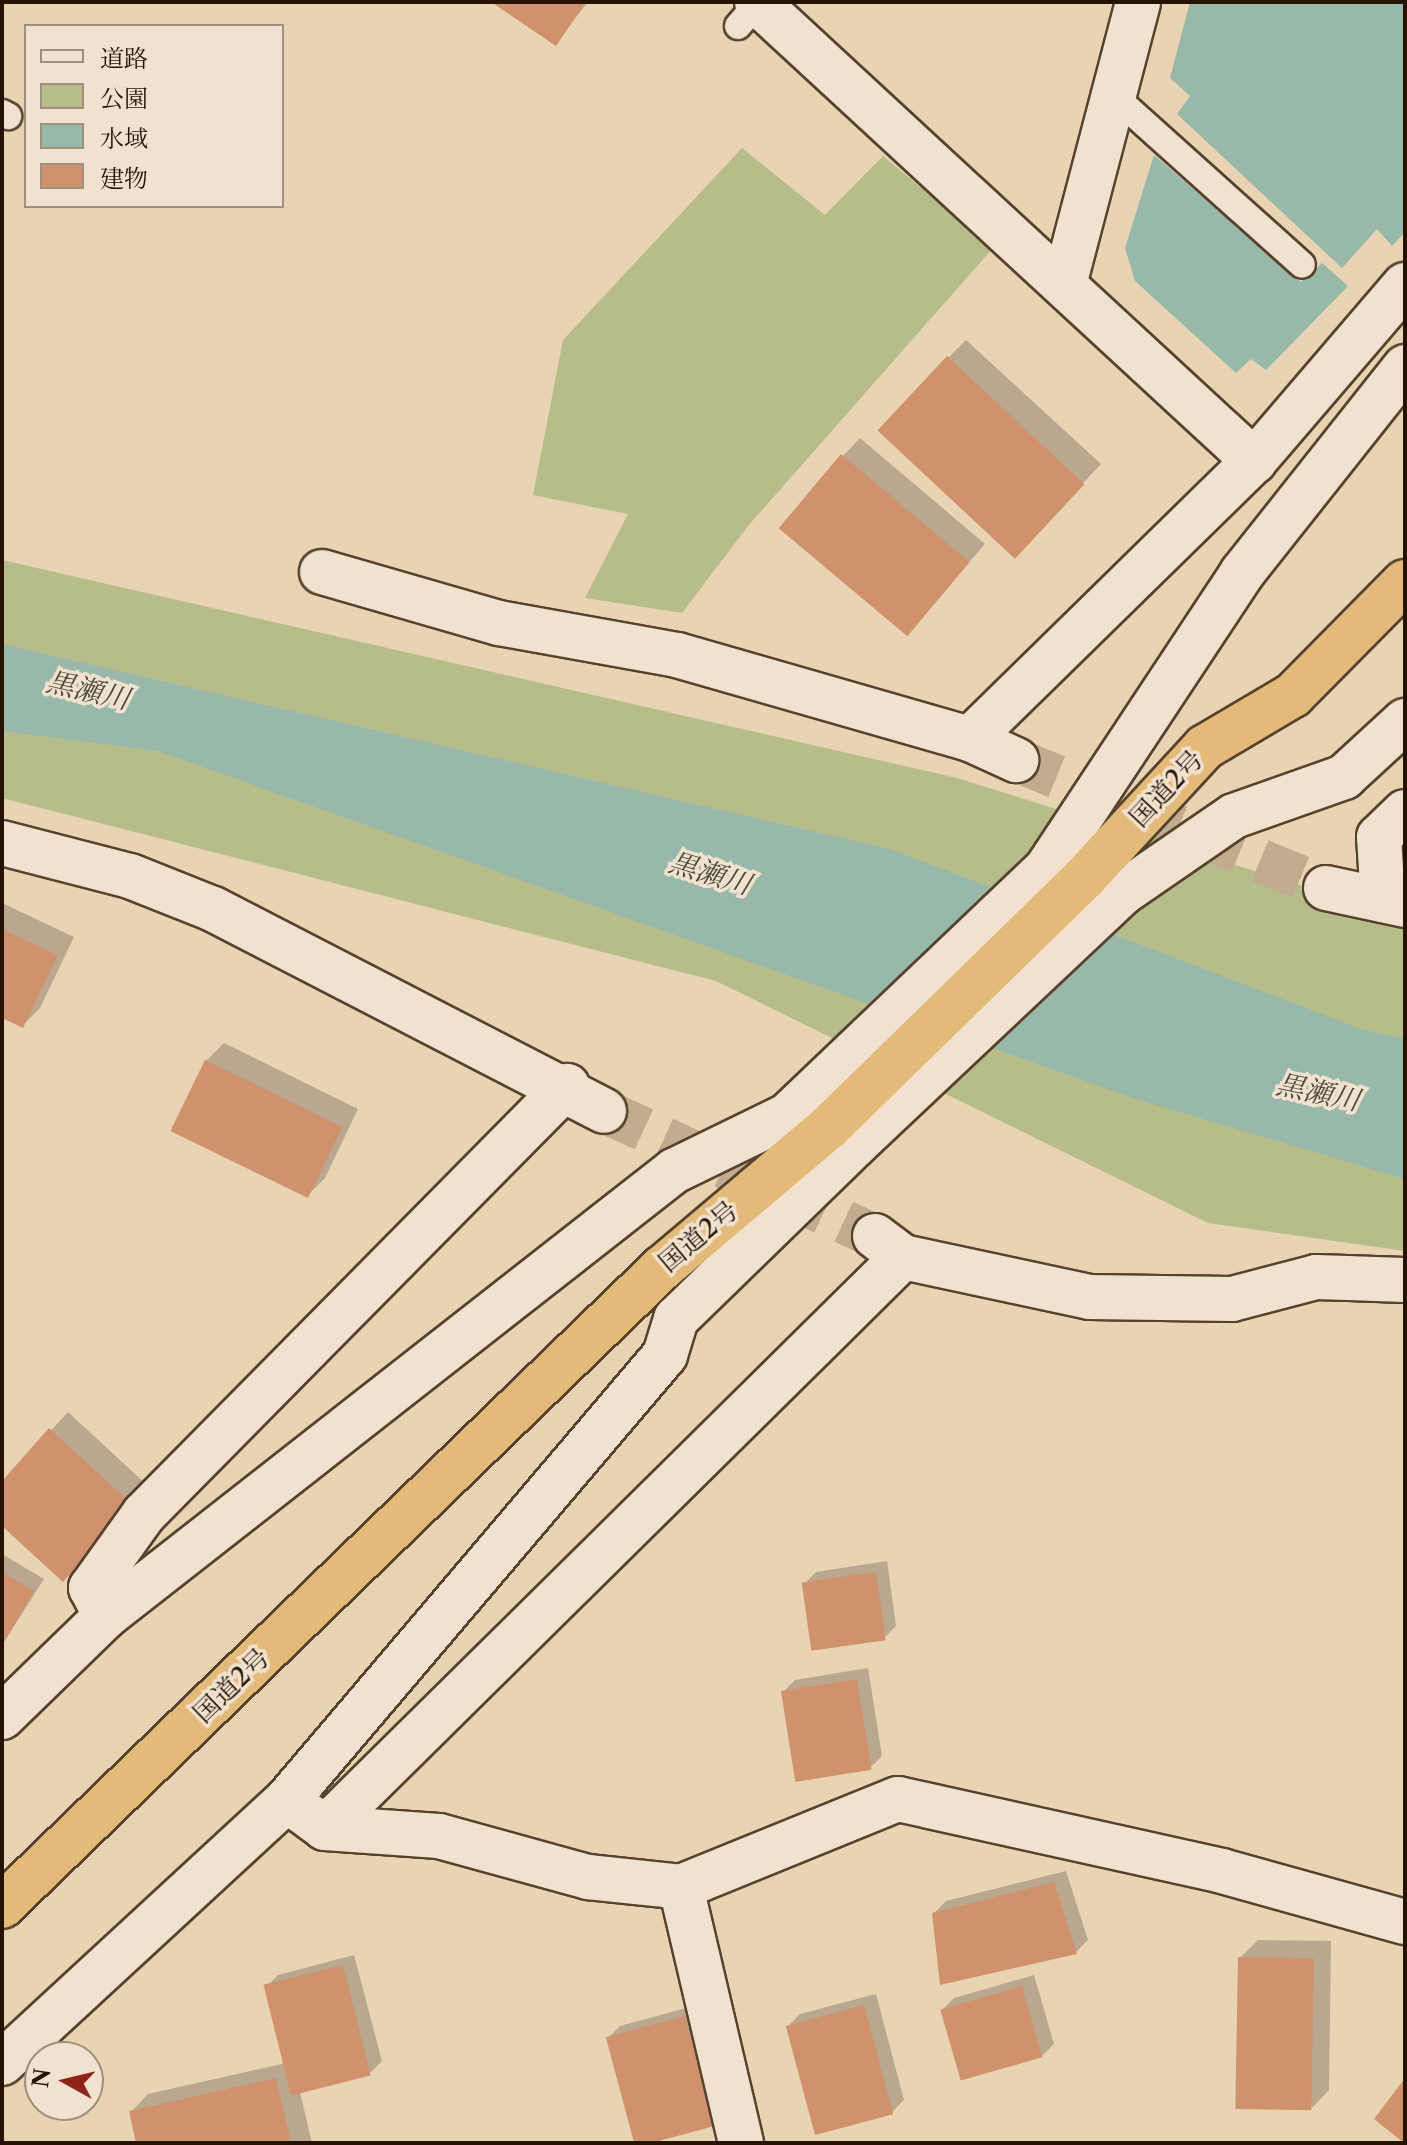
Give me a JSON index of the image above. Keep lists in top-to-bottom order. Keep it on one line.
{"streets":{"highway":["国道2号"]},"water":["黒瀬川"],"legend":["道路","公園","水域","建物"],"north":"left"}
